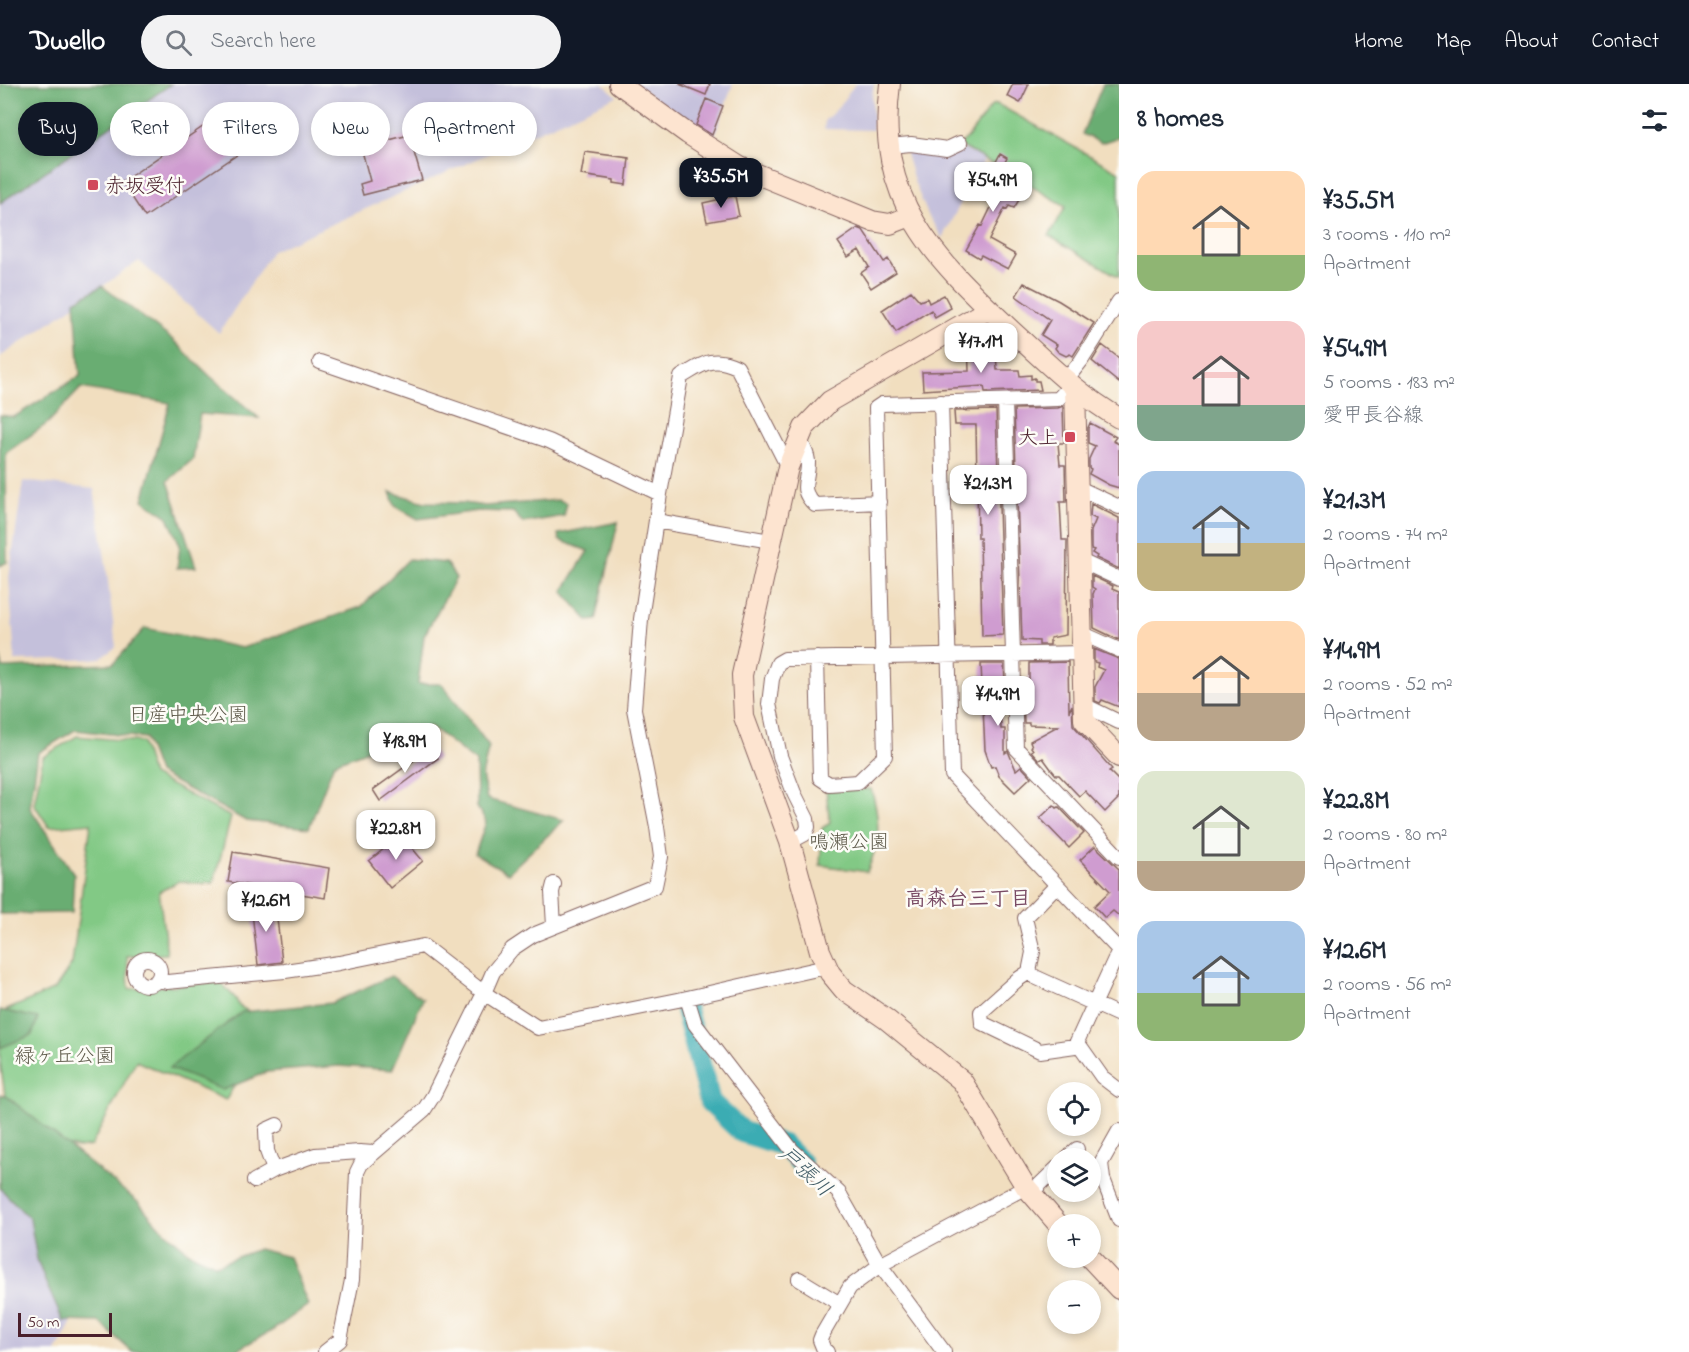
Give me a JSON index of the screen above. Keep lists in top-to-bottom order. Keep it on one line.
{"districts":["高森台三丁目"],"water":["戸張川"],"parks":["日産中央公園","鳴瀬公園","緑ヶ丘公園"],"places":{"transit":["赤坂受付","大上"]},"scale_bar":"50 m","page":{"header":"Dwello","search":"Search here","nav":["Home","Map","About","Contact"],"heading":"8 homes","chip":["Buy","Rent","Filters","New","Apartment"],"list":[{"name":"¥35.5M","note":"3 rooms · 110 m² · Apartment"},{"name":"¥54.9M","note":"5 rooms · 183 m² · 愛甲長谷線"},{"name":"¥21.3M","note":"2 rooms · 74 m² · Apartment"},{"name":"¥14.9M","note":"2 rooms · 52 m² · Apartment"},{"name":"¥22.8M","note":"2 rooms · 80 m² · Apartment"},{"name":"¥12.6M","note":"2 rooms · 56 m² · Apartment"}],"price":["¥35.5M","¥54.9M","¥17.1M","¥21.3M","¥14.9M","¥18.9M","¥22.8M","¥12.6M"],"map_buttons":["+","−"],"scale":"50 m"}}
